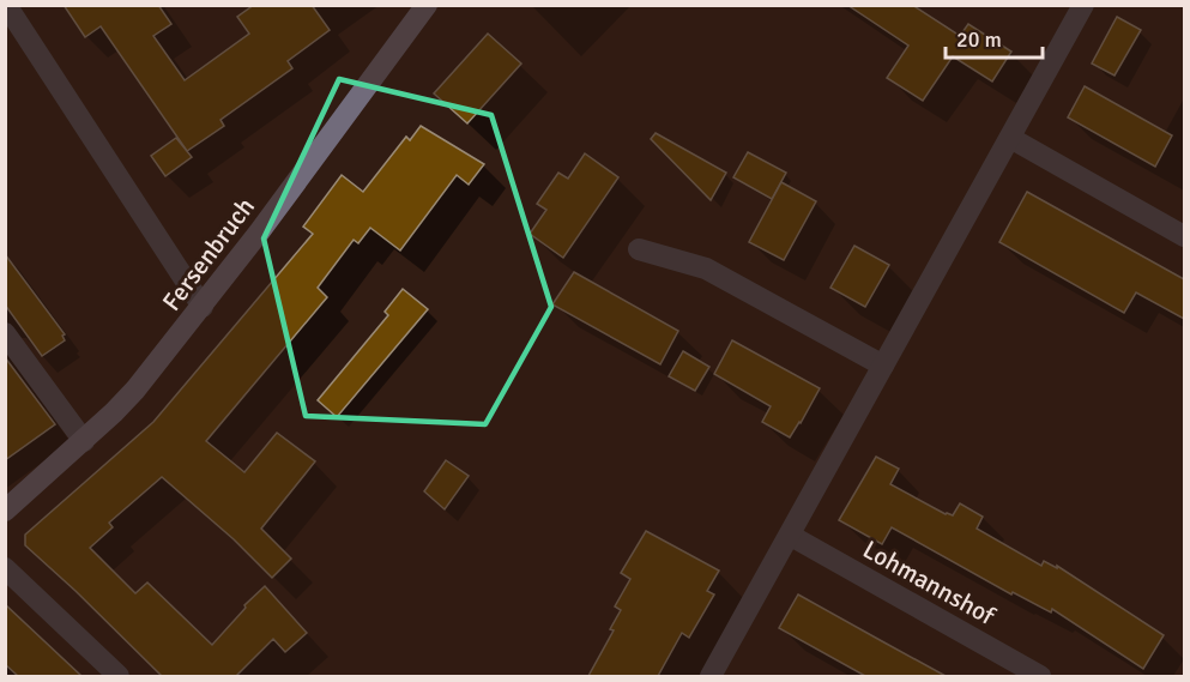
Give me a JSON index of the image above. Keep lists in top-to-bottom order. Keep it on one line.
{"streets":{"street":["Fersenbruch","Lohmannshof"]},"scale_bar":"20 m"}
